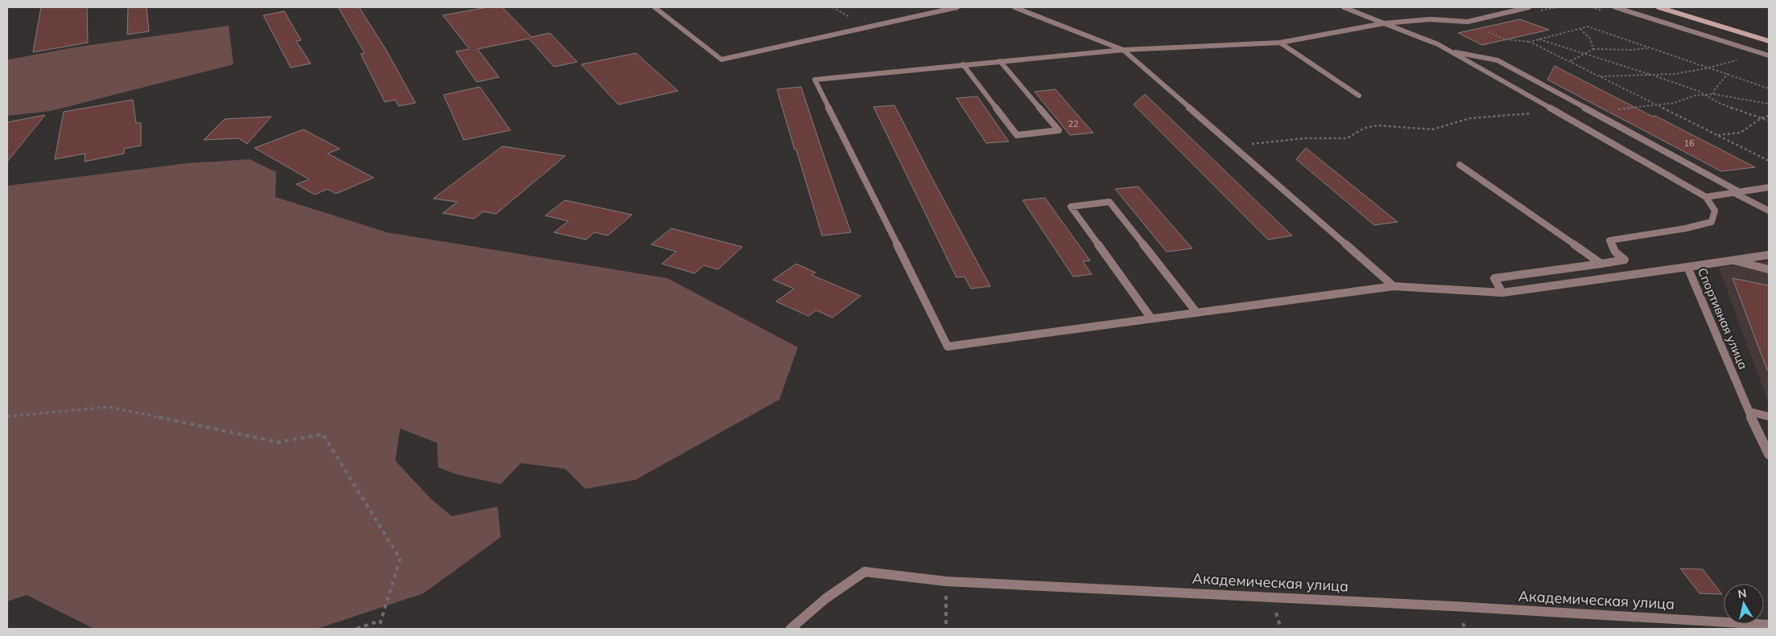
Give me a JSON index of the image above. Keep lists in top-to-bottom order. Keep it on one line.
{"streets":{"street":["Спортивная улица","Академическая улица"]},"house_numbers":["22","16"],"north":"top"}
